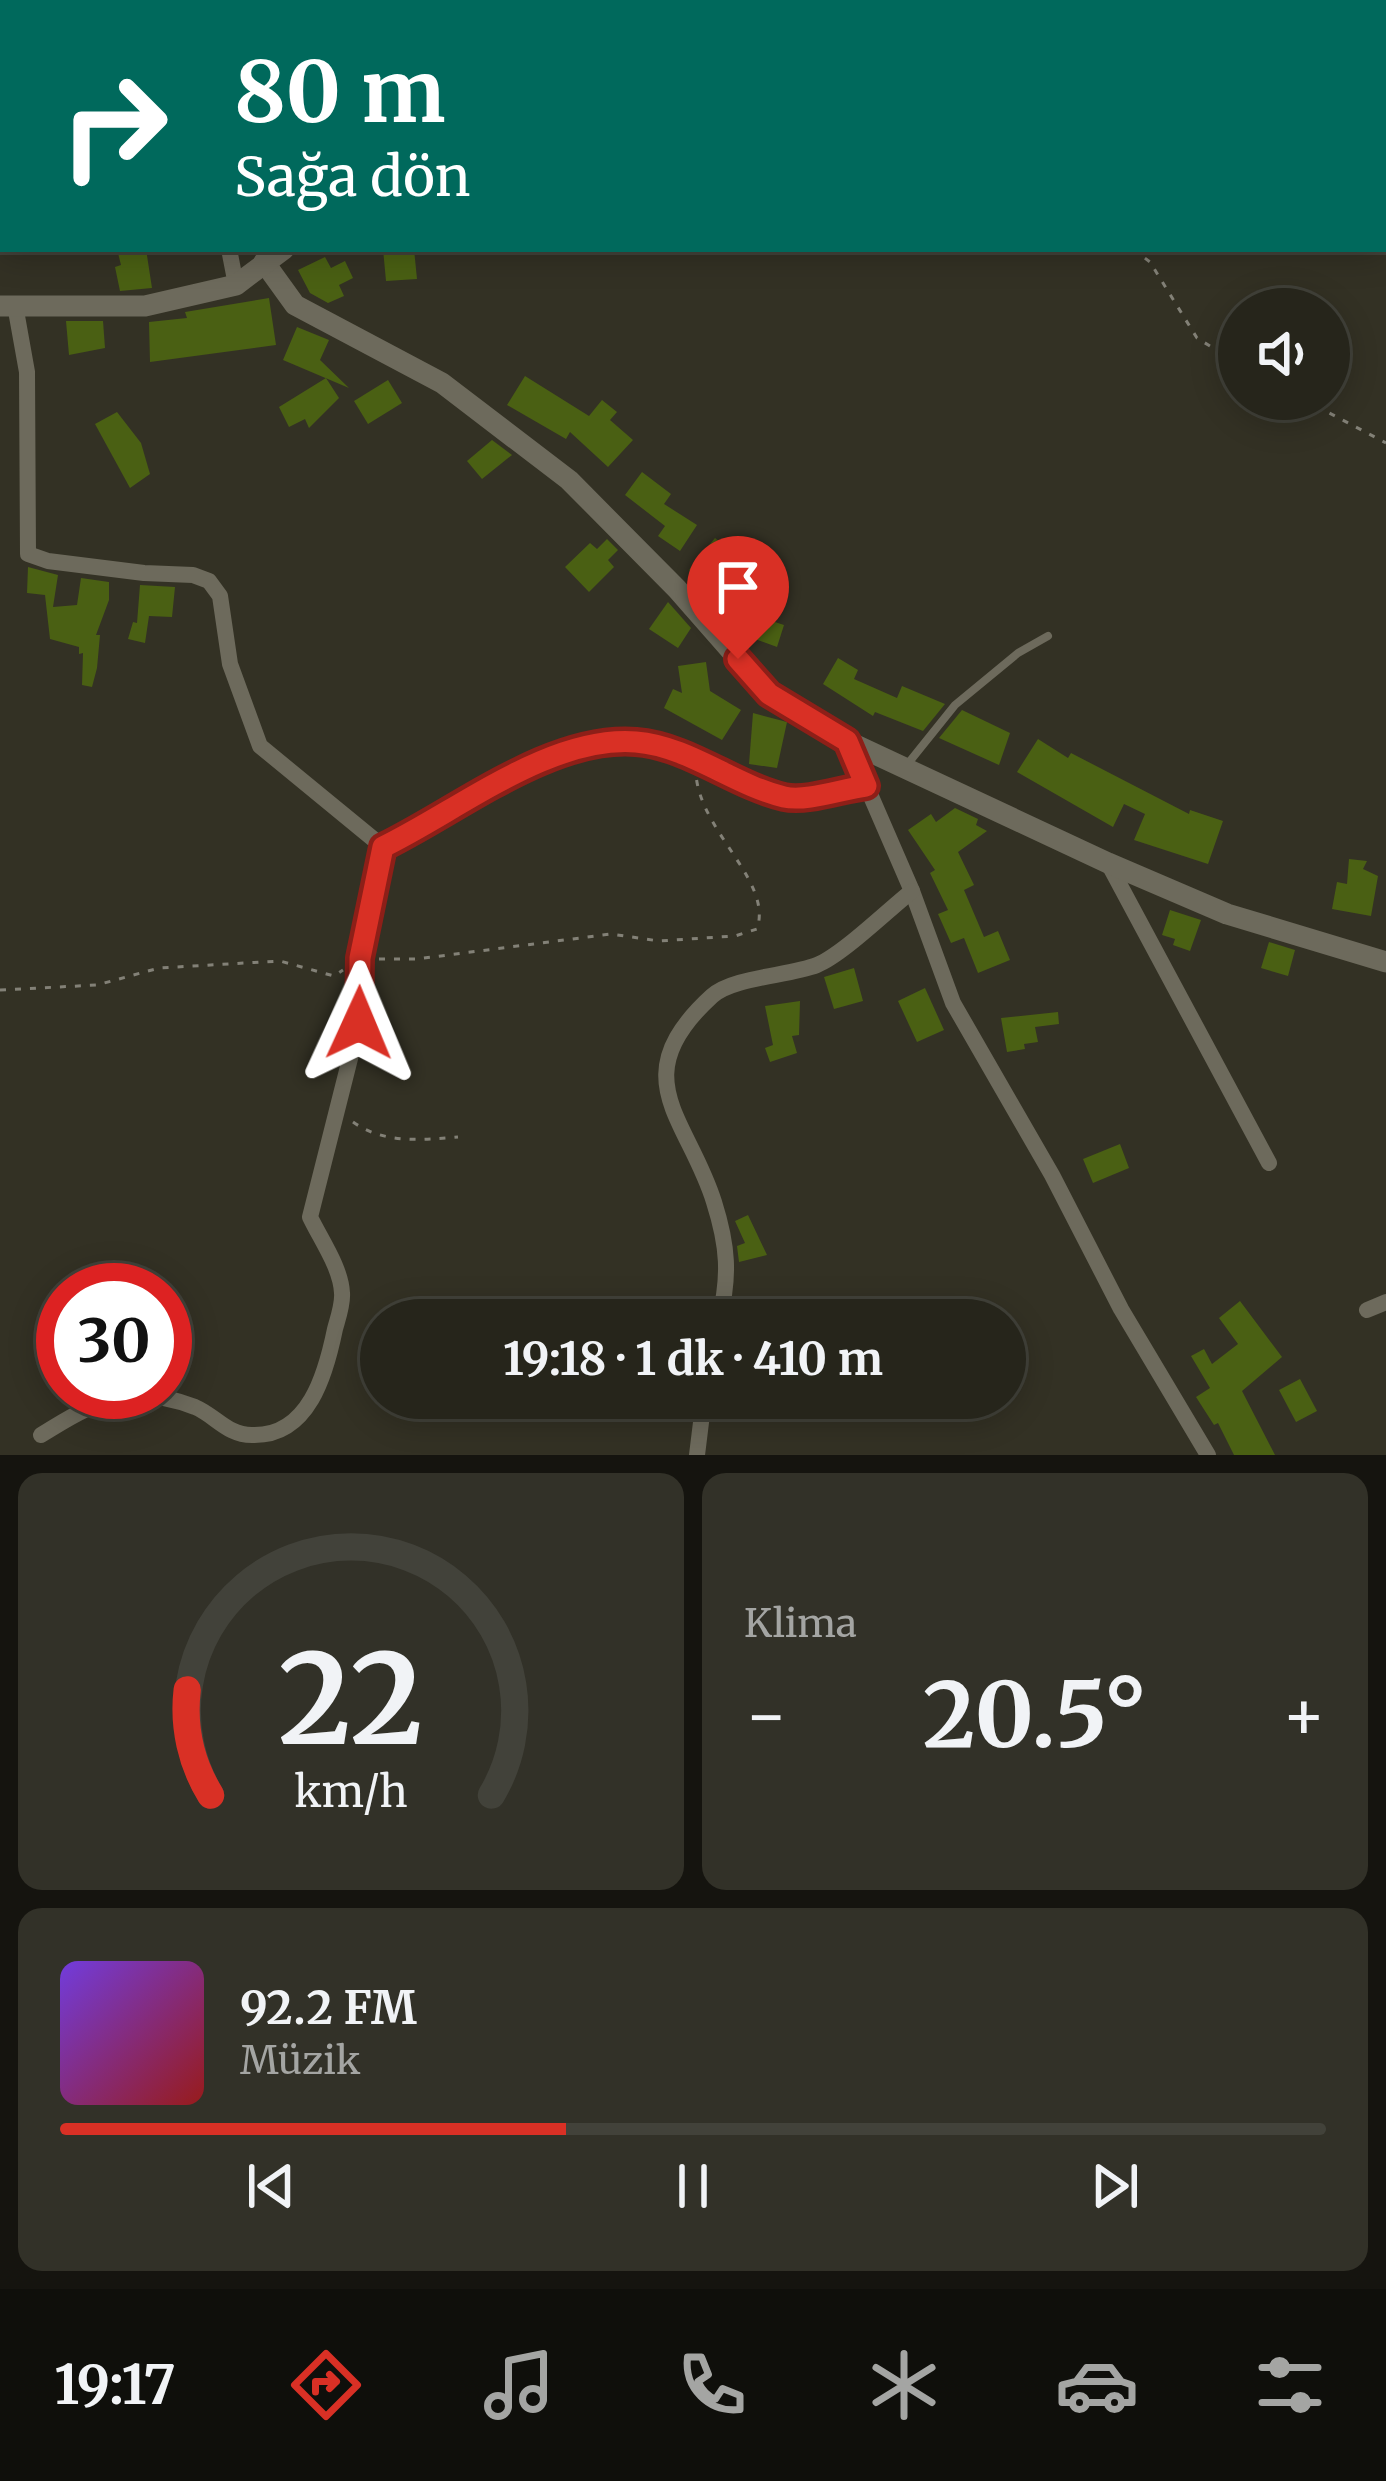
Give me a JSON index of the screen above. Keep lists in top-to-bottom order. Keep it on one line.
{"page":{"turn":["80 m","Sağa dön"],"limit":"30","trip":"19:18 · 1 dk · 410 m","tile":"Klima","heat":["−","20.5°","+"],"song":["92.2 FM","Müzik"],"tabs":"19:17","gauge":["22","km/h"]}}
